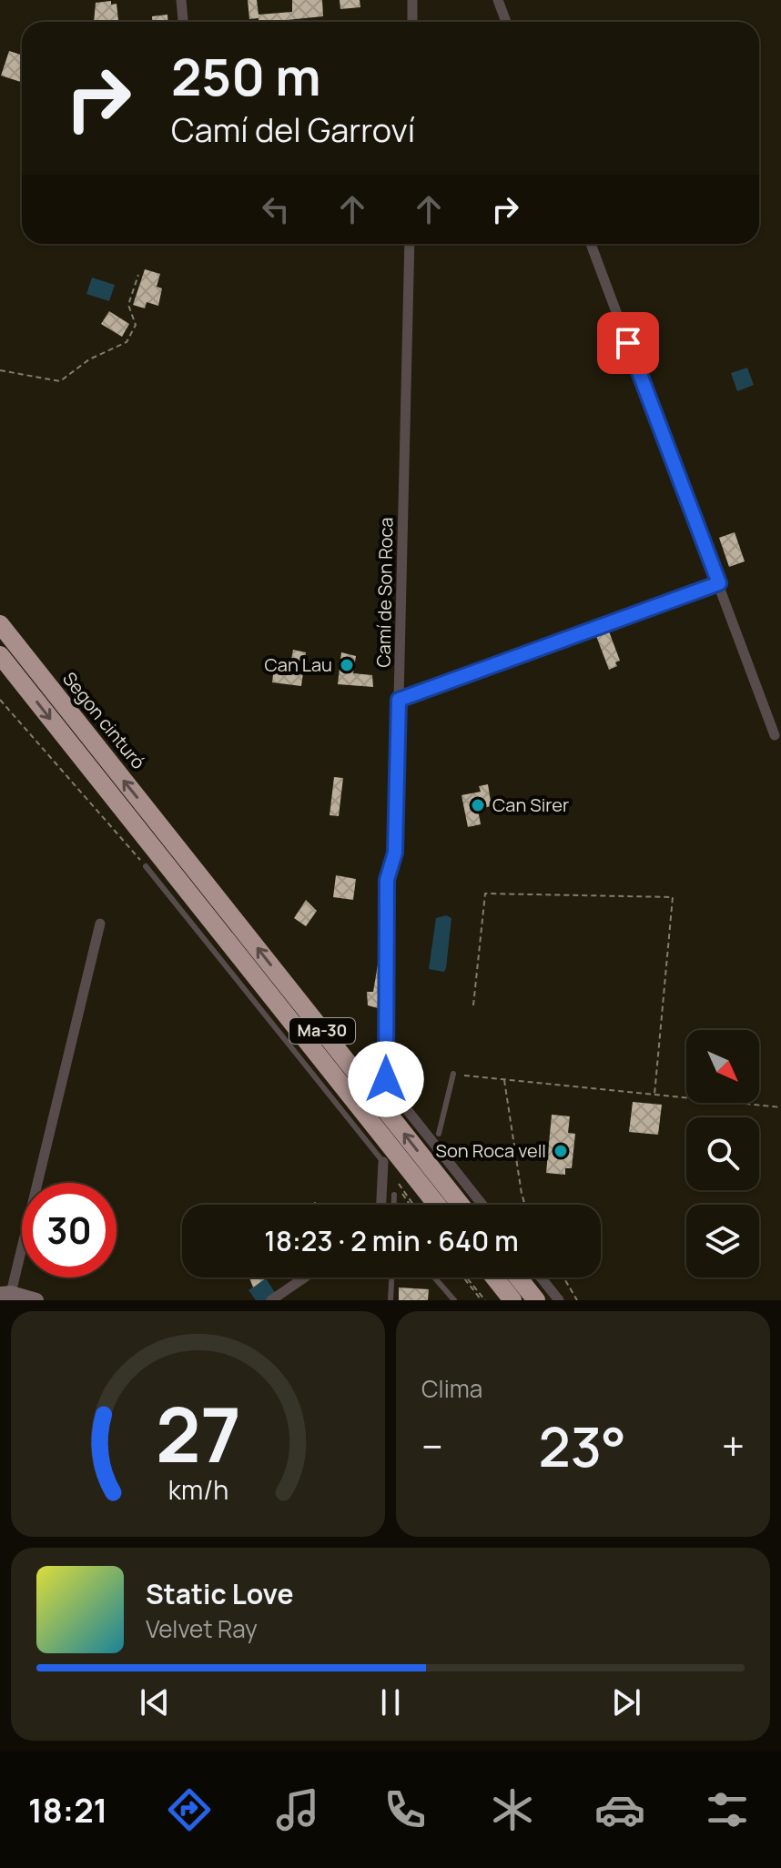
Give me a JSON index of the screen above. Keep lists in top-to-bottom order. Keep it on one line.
{"streets":{"highway":["Segon cinturó","Ma-30"],"street":["Camí de Son Roca"]},"places":["Can Lau","Can Sirer","Son Roca vell"],"north":"bottom right","page":{"turn":["250 m","Camí del Garroví"],"limit":"30","trip":"18:23 · 2 min · 640 m","tile":"Clima","heat":["−","23°","+"],"song":["Static Love","Velvet Ray"],"tabs":"18:21","gauge":["27","km/h"]}}
